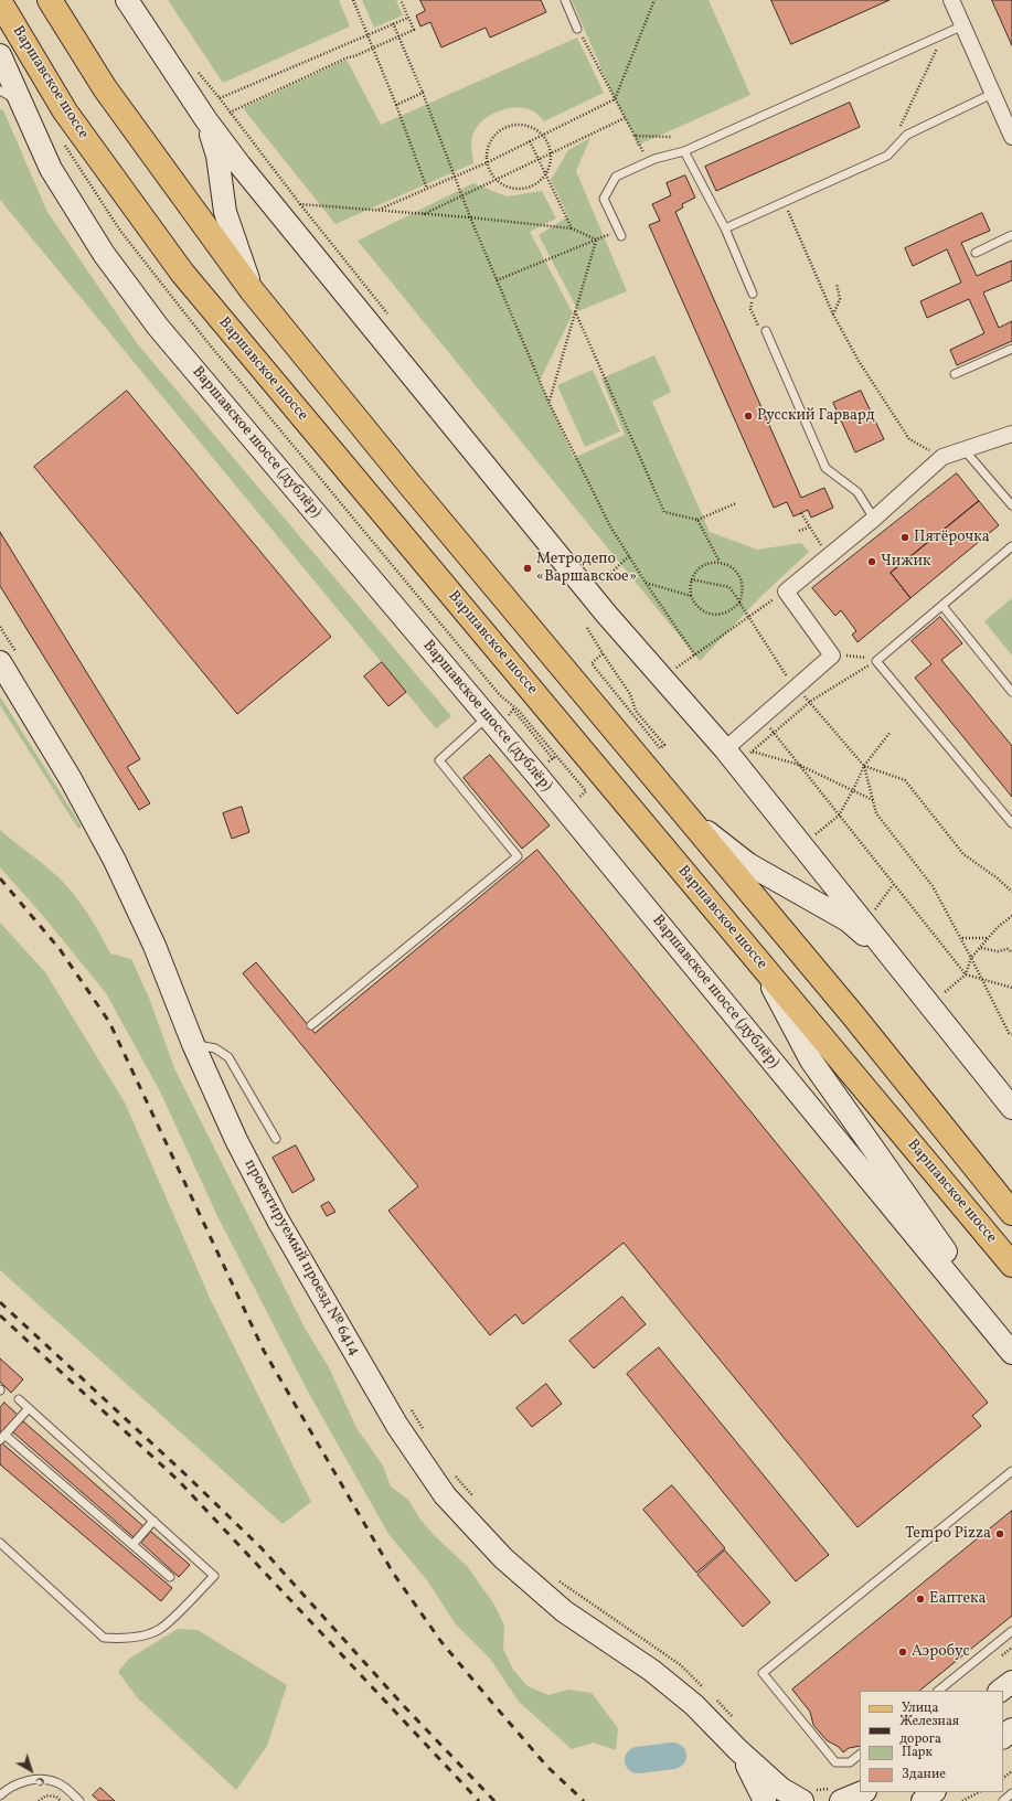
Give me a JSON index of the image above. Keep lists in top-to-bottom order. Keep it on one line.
{"streets":{"main road":["Варшавское шоссе","Варшавское шоссе (дублёр)","проектируемый проезд № 6414"]},"places":["Русский Гарвард","Пятёрочка","Чижик","Метродепо «Варшавское»","Tempo Pizza","Еаптека","Аэробус"],"legend":["Улица","Железная дорога","Парк","Здание"],"north":"bottom right"}
